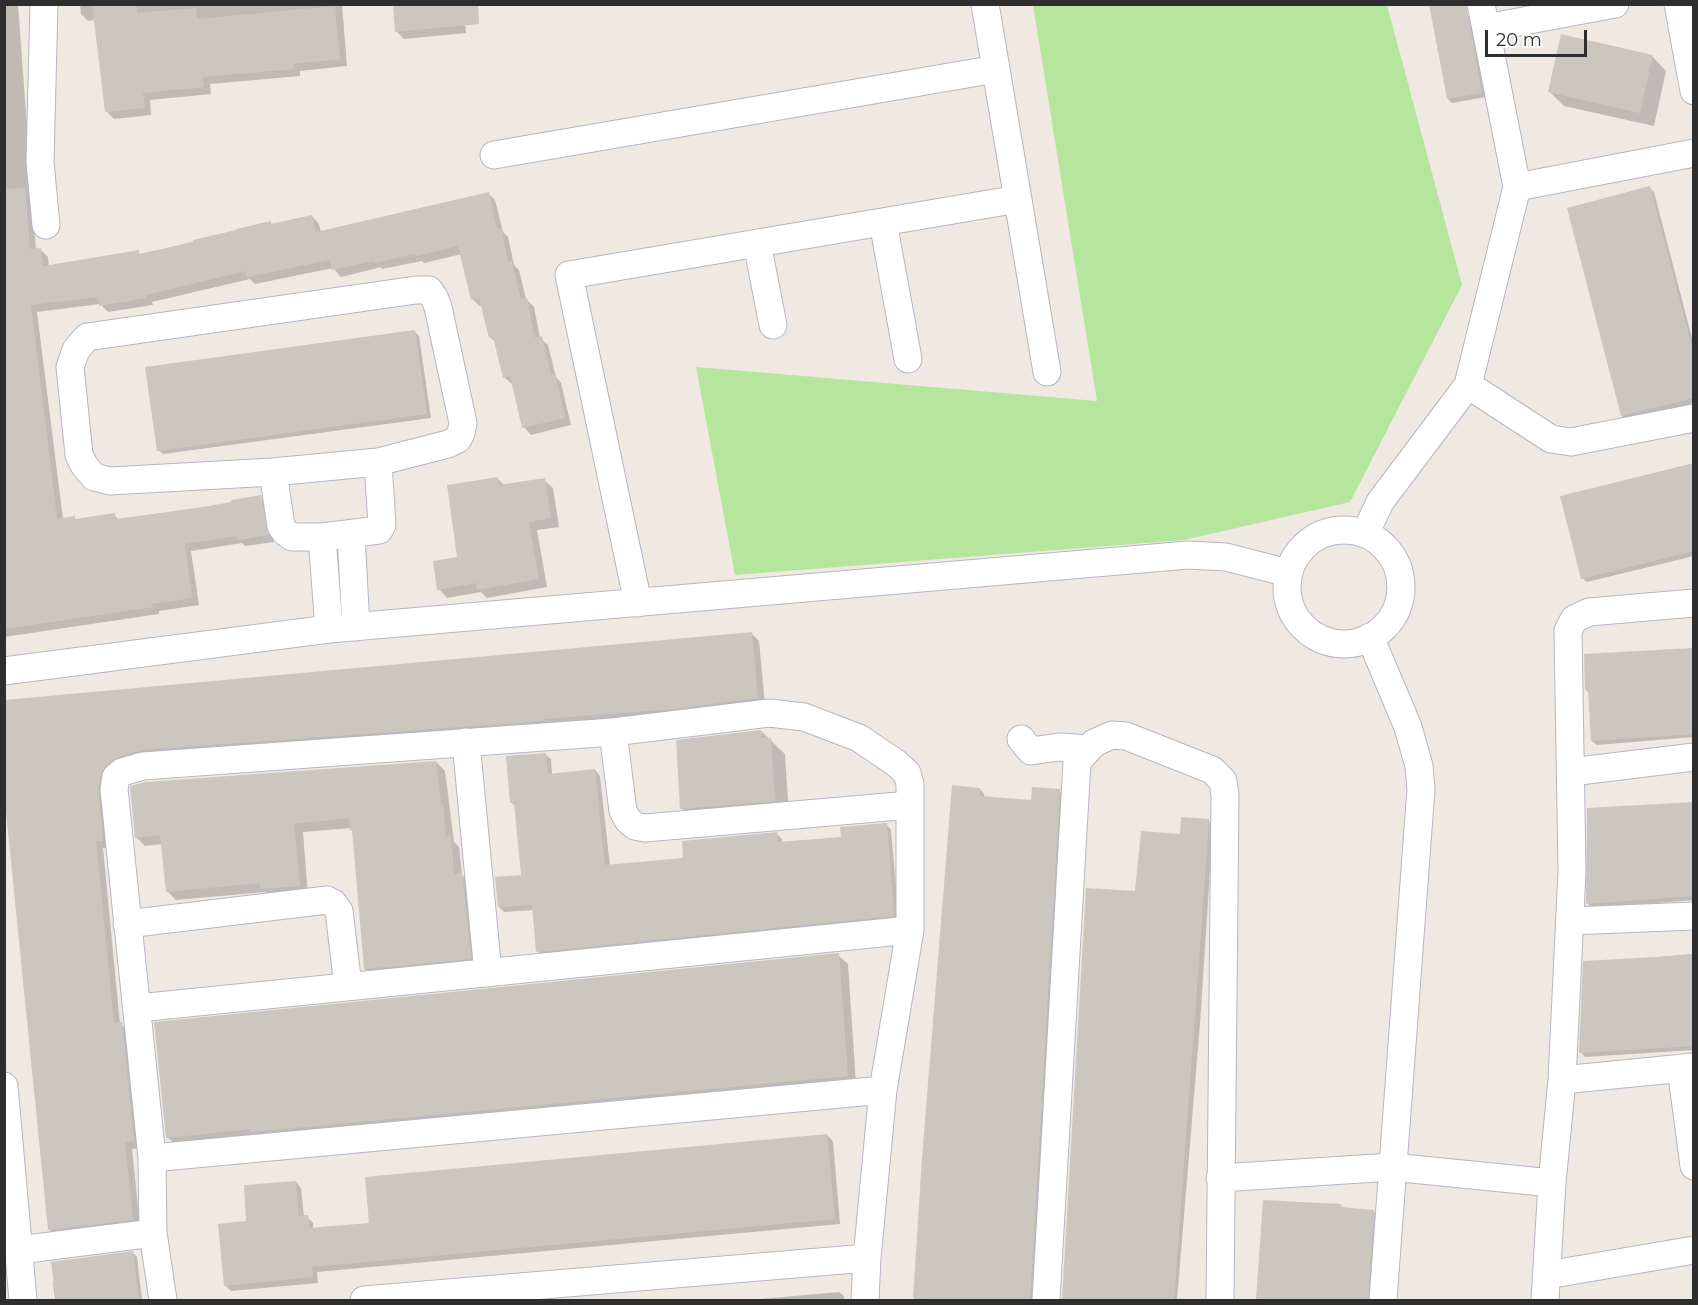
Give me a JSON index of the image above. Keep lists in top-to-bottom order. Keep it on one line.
{"scale_bar":"20 m"}
